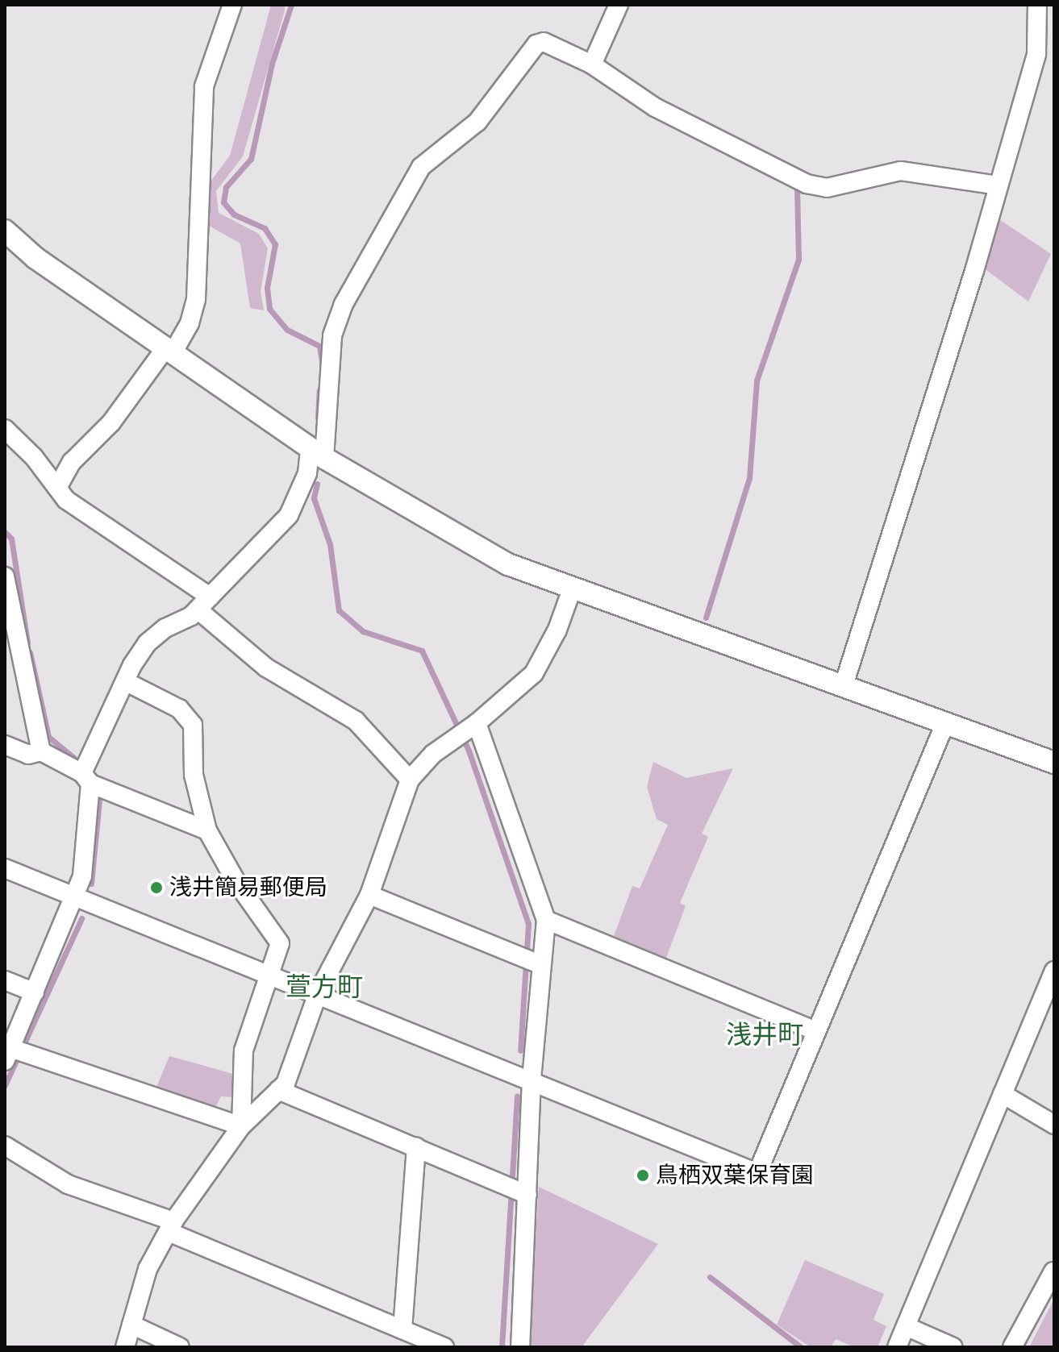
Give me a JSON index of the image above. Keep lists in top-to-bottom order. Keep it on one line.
{"districts":["萱方町","浅井町"],"places":["浅井簡易郵便局","鳥栖双葉保育園"]}
